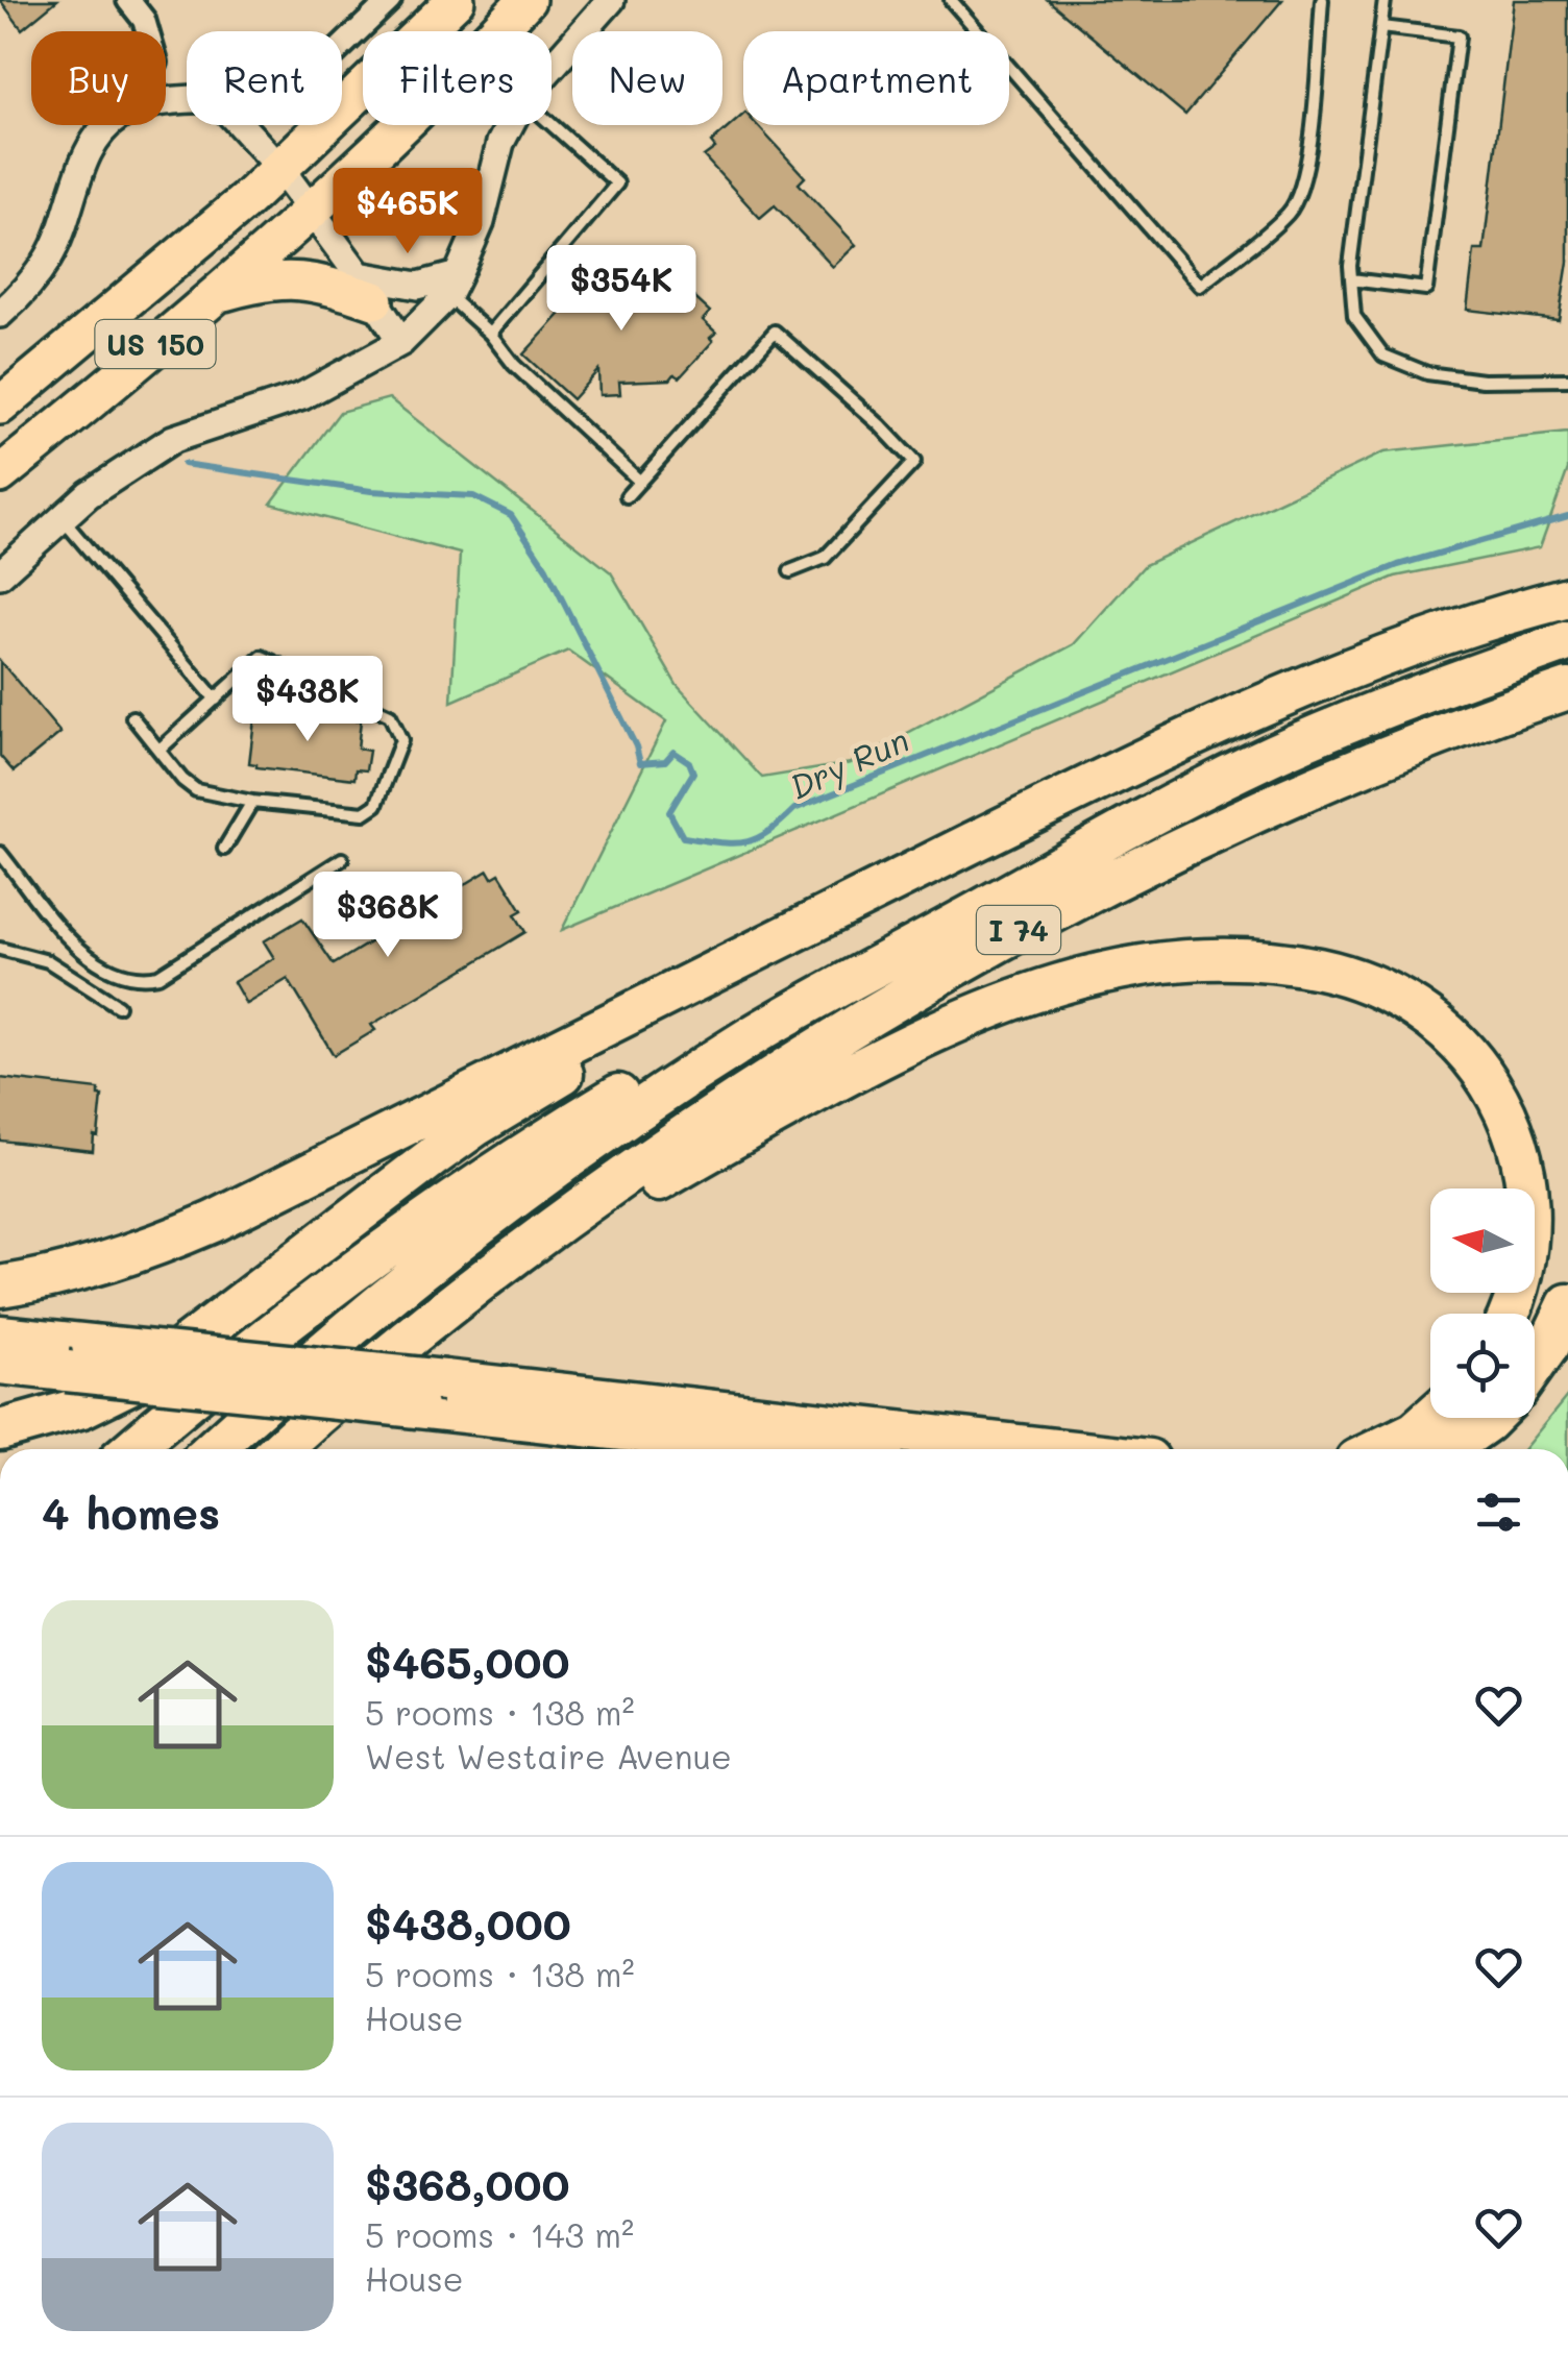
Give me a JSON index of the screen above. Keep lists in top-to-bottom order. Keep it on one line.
{"streets":{"highway":["US 150","I 74"]},"water":["Dry Run"],"north":"left","page":{"chip":["Buy","Rent","Filters","New","Apartment"],"price":["$465K","$354K","$438K","$368K"],"heading":"4 homes","list":[{"name":"$465,000","note":"5 rooms · 138 m² · West Westaire Avenue"},{"name":"$438,000","note":"5 rooms · 138 m² · House"},{"name":"$368,000","note":"5 rooms · 143 m² · House"}]}}
